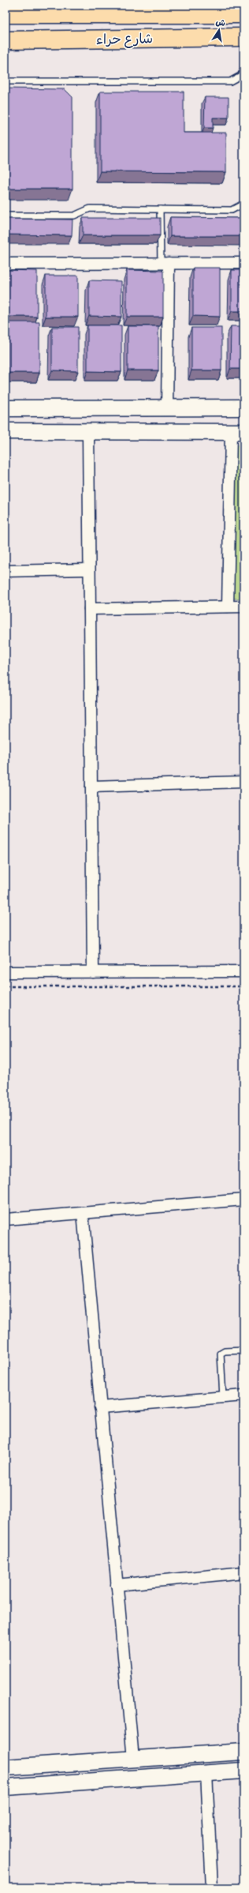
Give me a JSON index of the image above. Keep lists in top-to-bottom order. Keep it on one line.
{"streets":{"main road":["شارع حراء"]},"north":"top"}
